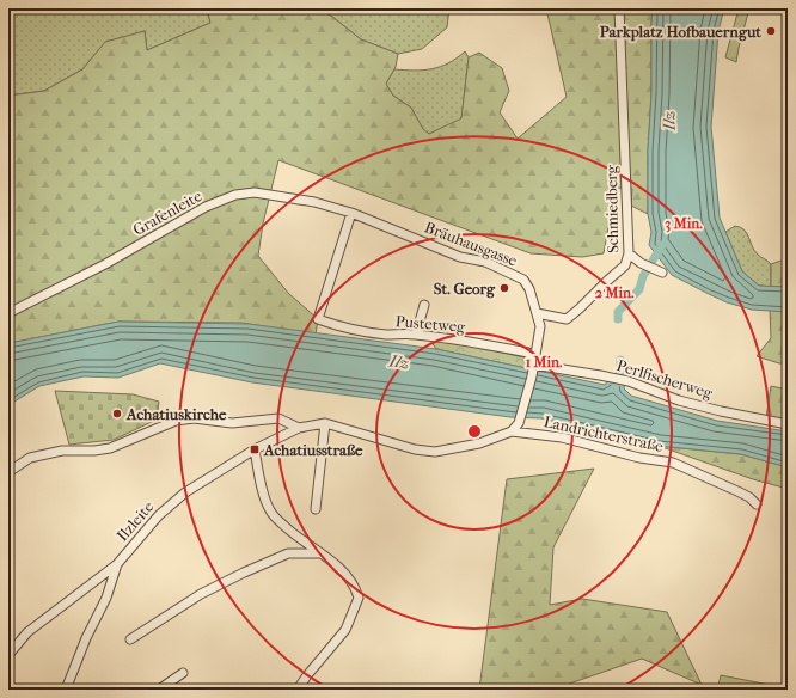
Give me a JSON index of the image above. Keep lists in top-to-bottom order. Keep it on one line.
{"streets":{"street":["Schmiedberg","Grafenleite","Bräuhausgasse","Pustetweg","Perlfischerweg","Landrichterstraße","Ilzleite"]},"crossings":[["Schmiedberg","Bräuhausgasse"],["Grafenleite","Bräuhausgasse"],["Grafenleite","Pustetweg"],["Bräuhausgasse","Pustetweg"],["Bräuhausgasse","Perlfischerweg"],["Bräuhausgasse","Landrichterstraße"],["Pustetweg","Perlfischerweg"],["Landrichterstraße","Ilzleite"]],"water":["Ilz"],"places":{"other":["Parkplatz Hofbauerngut","St. Georg","Achatiuskirche"],"transit":["Achatiusstraße"]},"rings":["3 Min.","2 Min.","1 Min."]}
